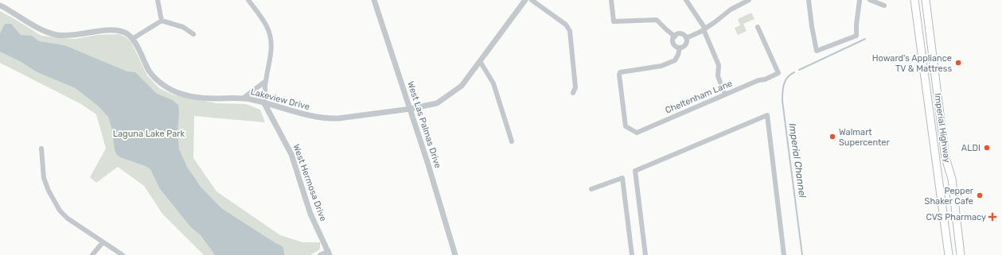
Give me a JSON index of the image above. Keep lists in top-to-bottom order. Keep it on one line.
{"streets":{"main road":["Imperial Highway"],"street":["Cheltenham Lane","Lakeview Drive","West Las Palmas Drive","West Hermosa Drive"]},"crossings":[["Lakeview Drive","West Las Palmas Drive"],["Lakeview Drive","West Hermosa Drive"]],"water":["Imperial Channel"],"parks":["Laguna Lake Park"],"places":{"other":["Howard's Appliance TV & Mattress","Walmart Supercenter","ALDI","Pepper Shaker Cafe"],"health":["CVS Pharmacy"]}}
